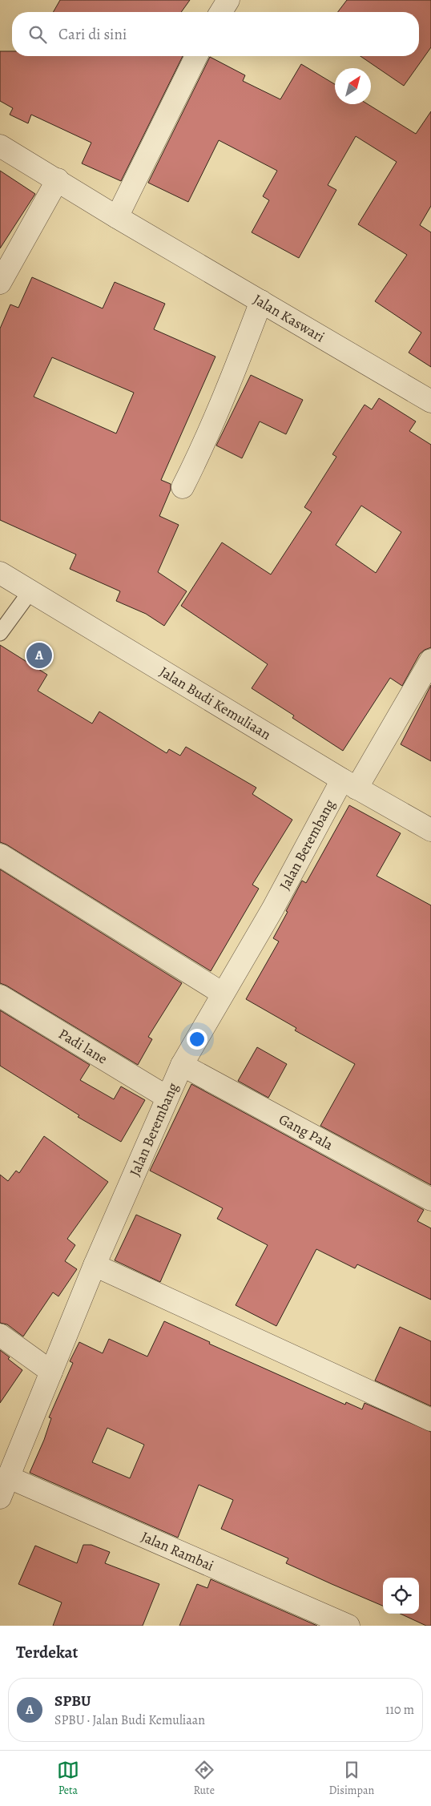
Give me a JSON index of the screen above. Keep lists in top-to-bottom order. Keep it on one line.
{"streets":{"street":["Jalan Kaswari","Jalan Budi Kemuliaan","Jalan Berembang","Padi lane","Gang Pala","Jalan Rambai"]},"crossings":[["Jalan Budi Kemuliaan","Jalan Berembang"],["Jalan Berembang","Padi lane"],["Jalan Berembang","Gang Pala"],["Jalan Berembang","Jalan Rambai"]],"north":"top right","page":{"search":"Cari di sini","pins":"A","heading":"Terdekat","list":[{"mark":"A","name":"SPBU","note":"SPBU · Jalan Budi Kemuliaan","value":"110 m"}],"nav":["Peta","Rute","Disimpan"]}}
